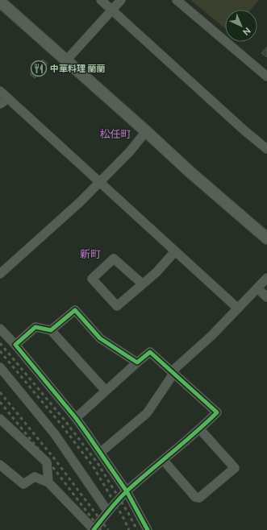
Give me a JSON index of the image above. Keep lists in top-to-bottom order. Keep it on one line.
{"districts":["松任町","新町"],"places":{"restaurant":["中華料理 蘭蘭"]},"north":"bottom right"}
